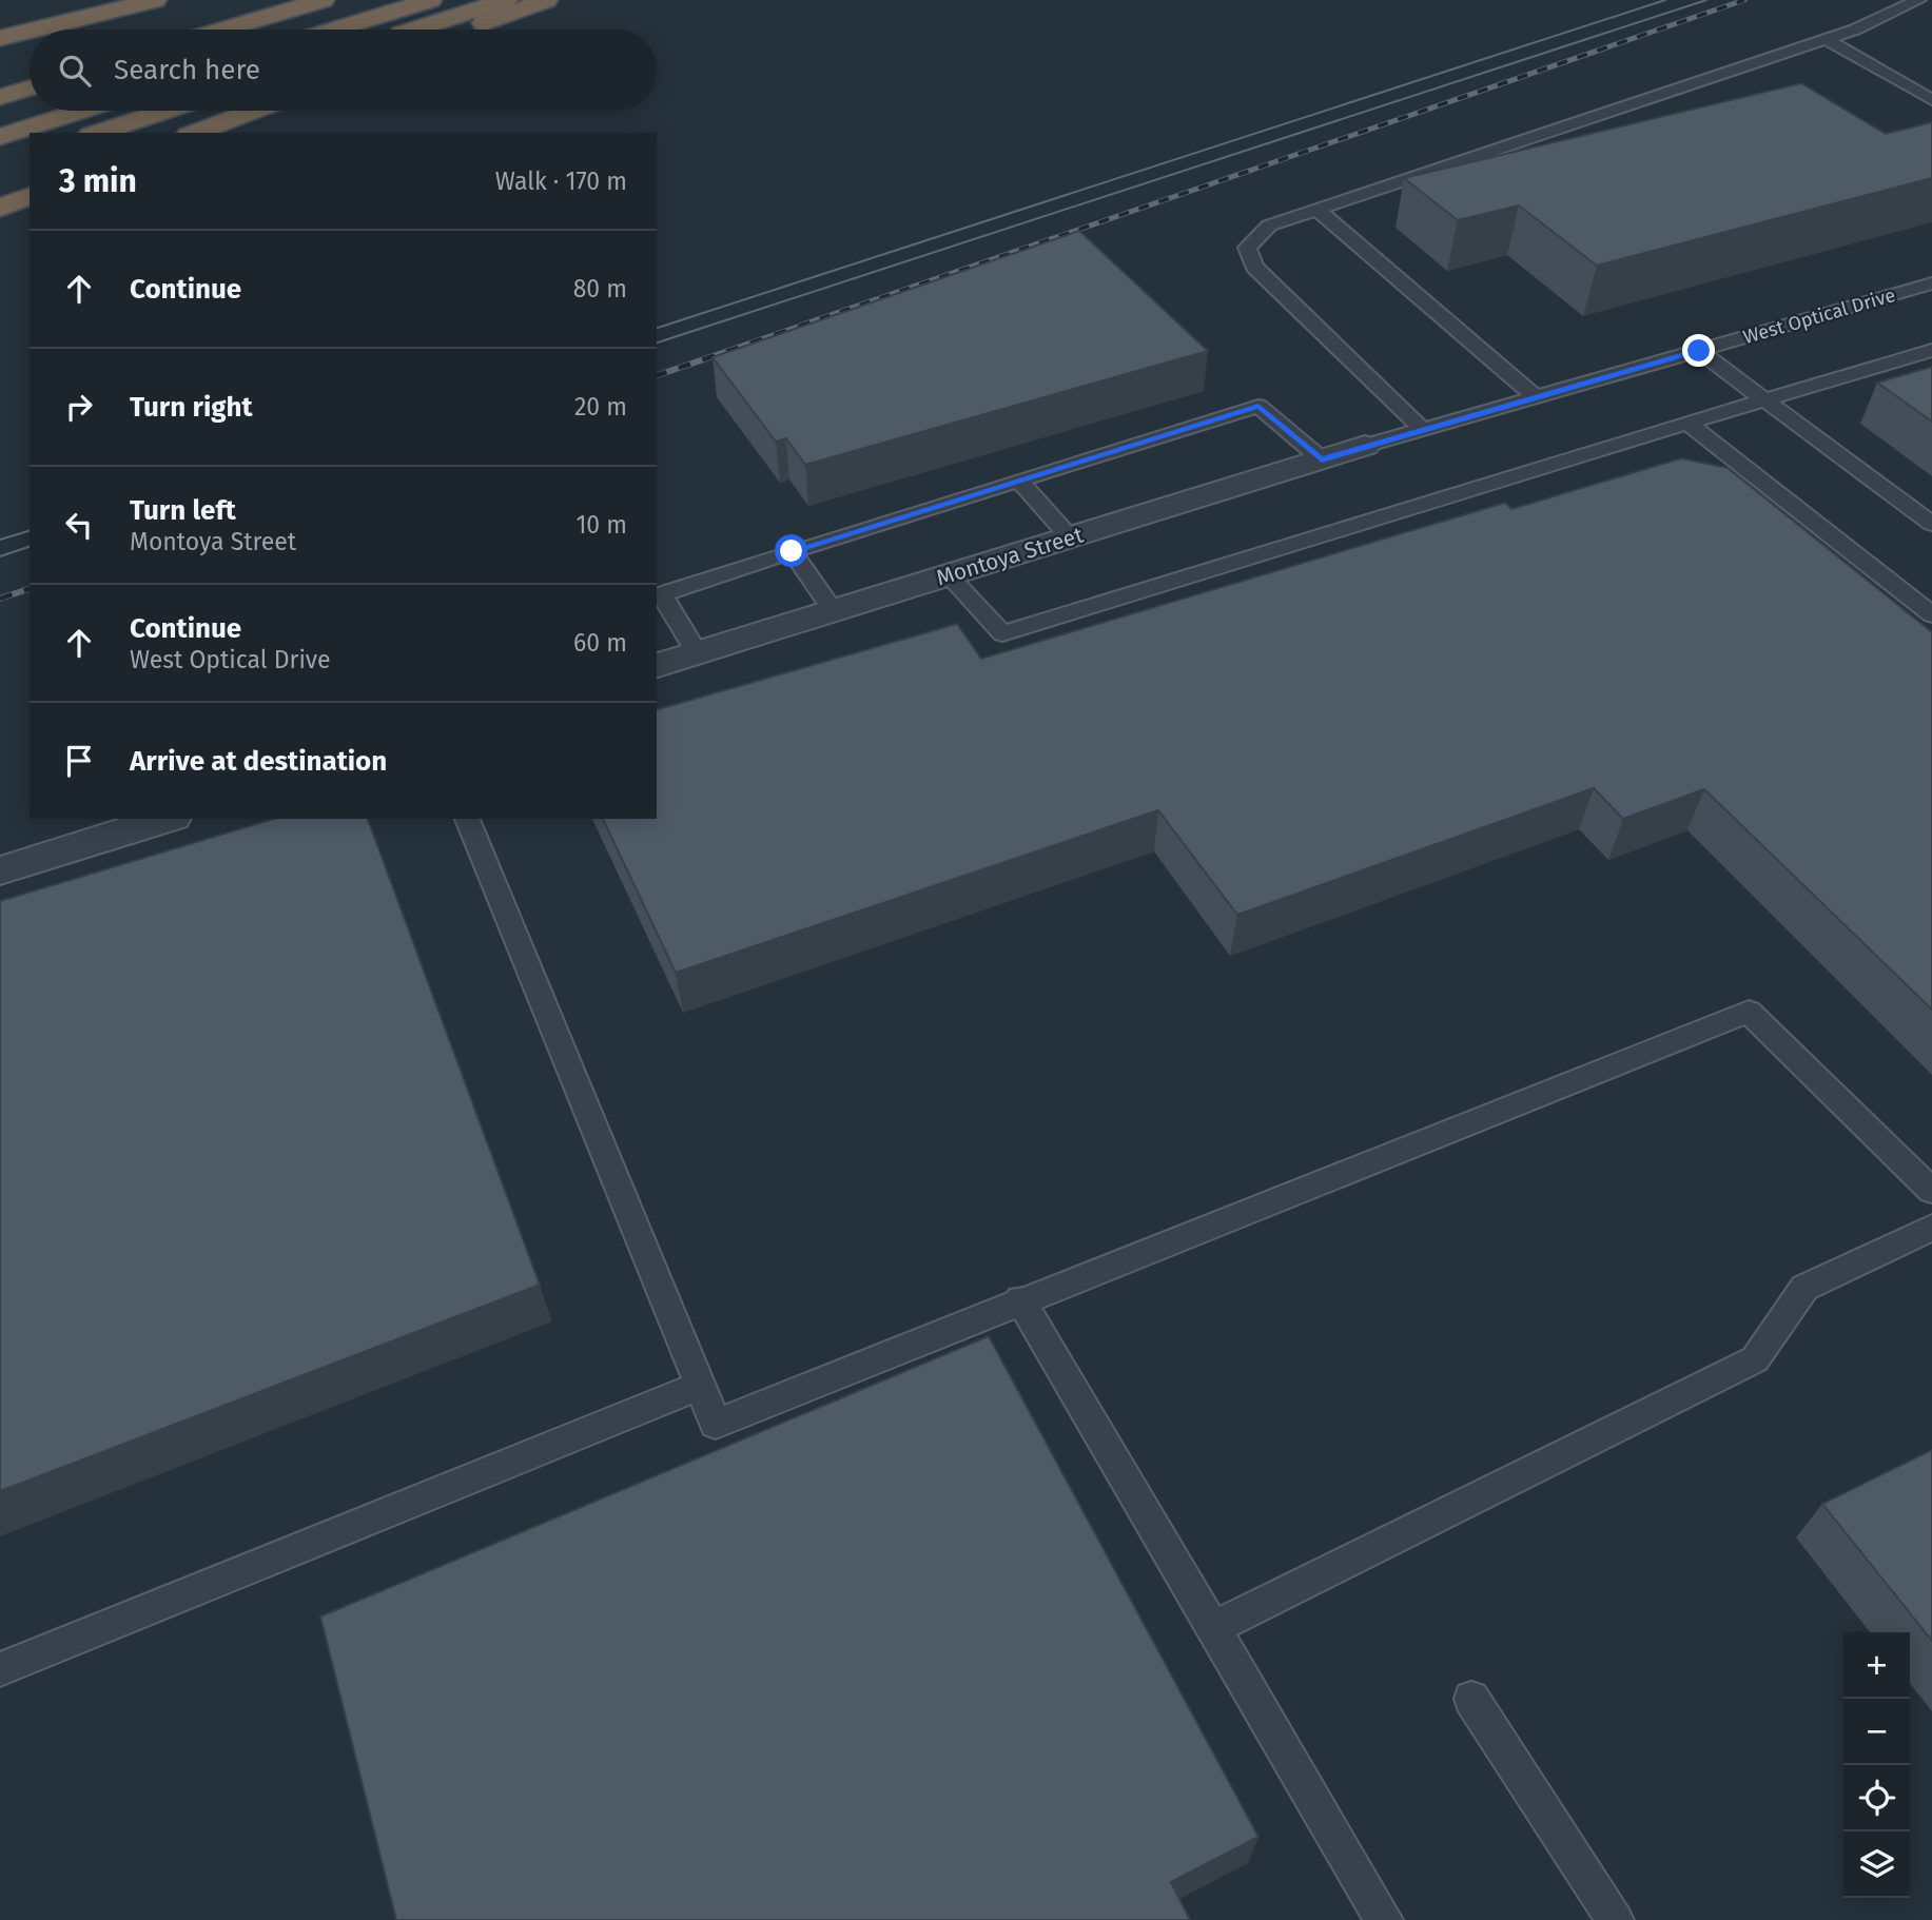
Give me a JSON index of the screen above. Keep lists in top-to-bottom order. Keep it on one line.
{"streets":{"street":["Montoya Street"],"lane":["West Optical Drive"]},"crossings":[["West Optical Drive","Montoya Street"]],"page":{"search":"Search here","heading":["3 min","Walk · 170 m"],"list":[["Continue","80 m"],["Turn right","20 m"],["Turn left","Montoya Street","10 m"],["Continue","West Optical Drive","60 m"],"Arrive at destination"],"map_buttons":["+","−"]}}
